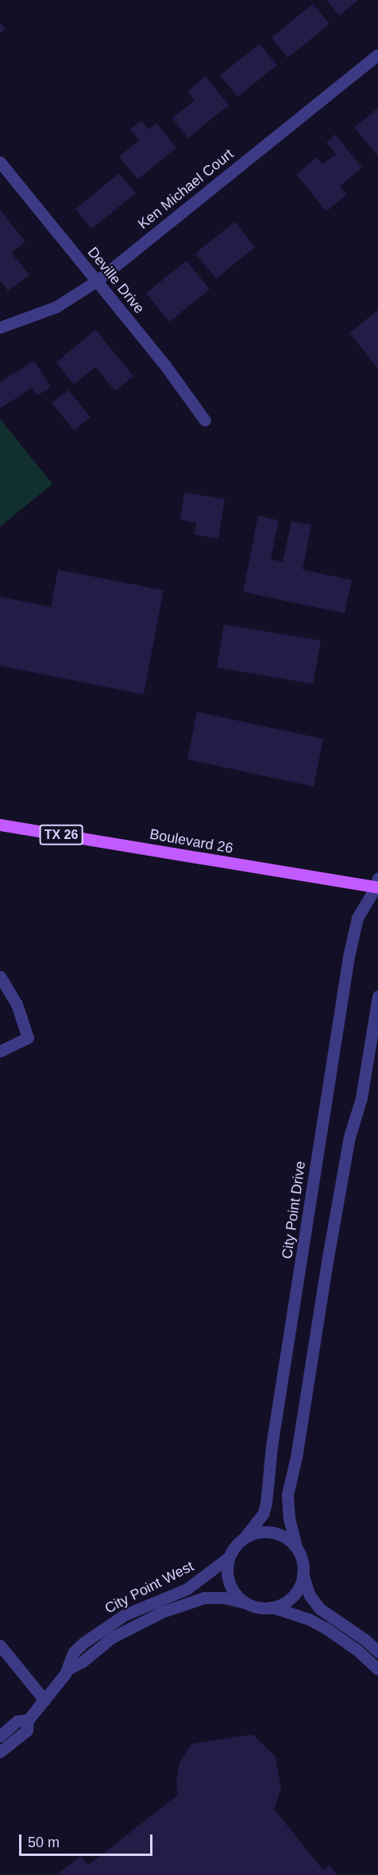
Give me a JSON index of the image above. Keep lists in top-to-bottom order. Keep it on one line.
{"streets":{"main road":["TX 26","Boulevard 26"],"street":["Ken Michael Court","Deville Drive","City Point Drive","City Point West"]},"crossings":[["Ken Michael Court","Deville Drive"],["Boulevard 26","City Point Drive"],["City Point Drive","City Point West"]],"scale_bar":"50 m"}
